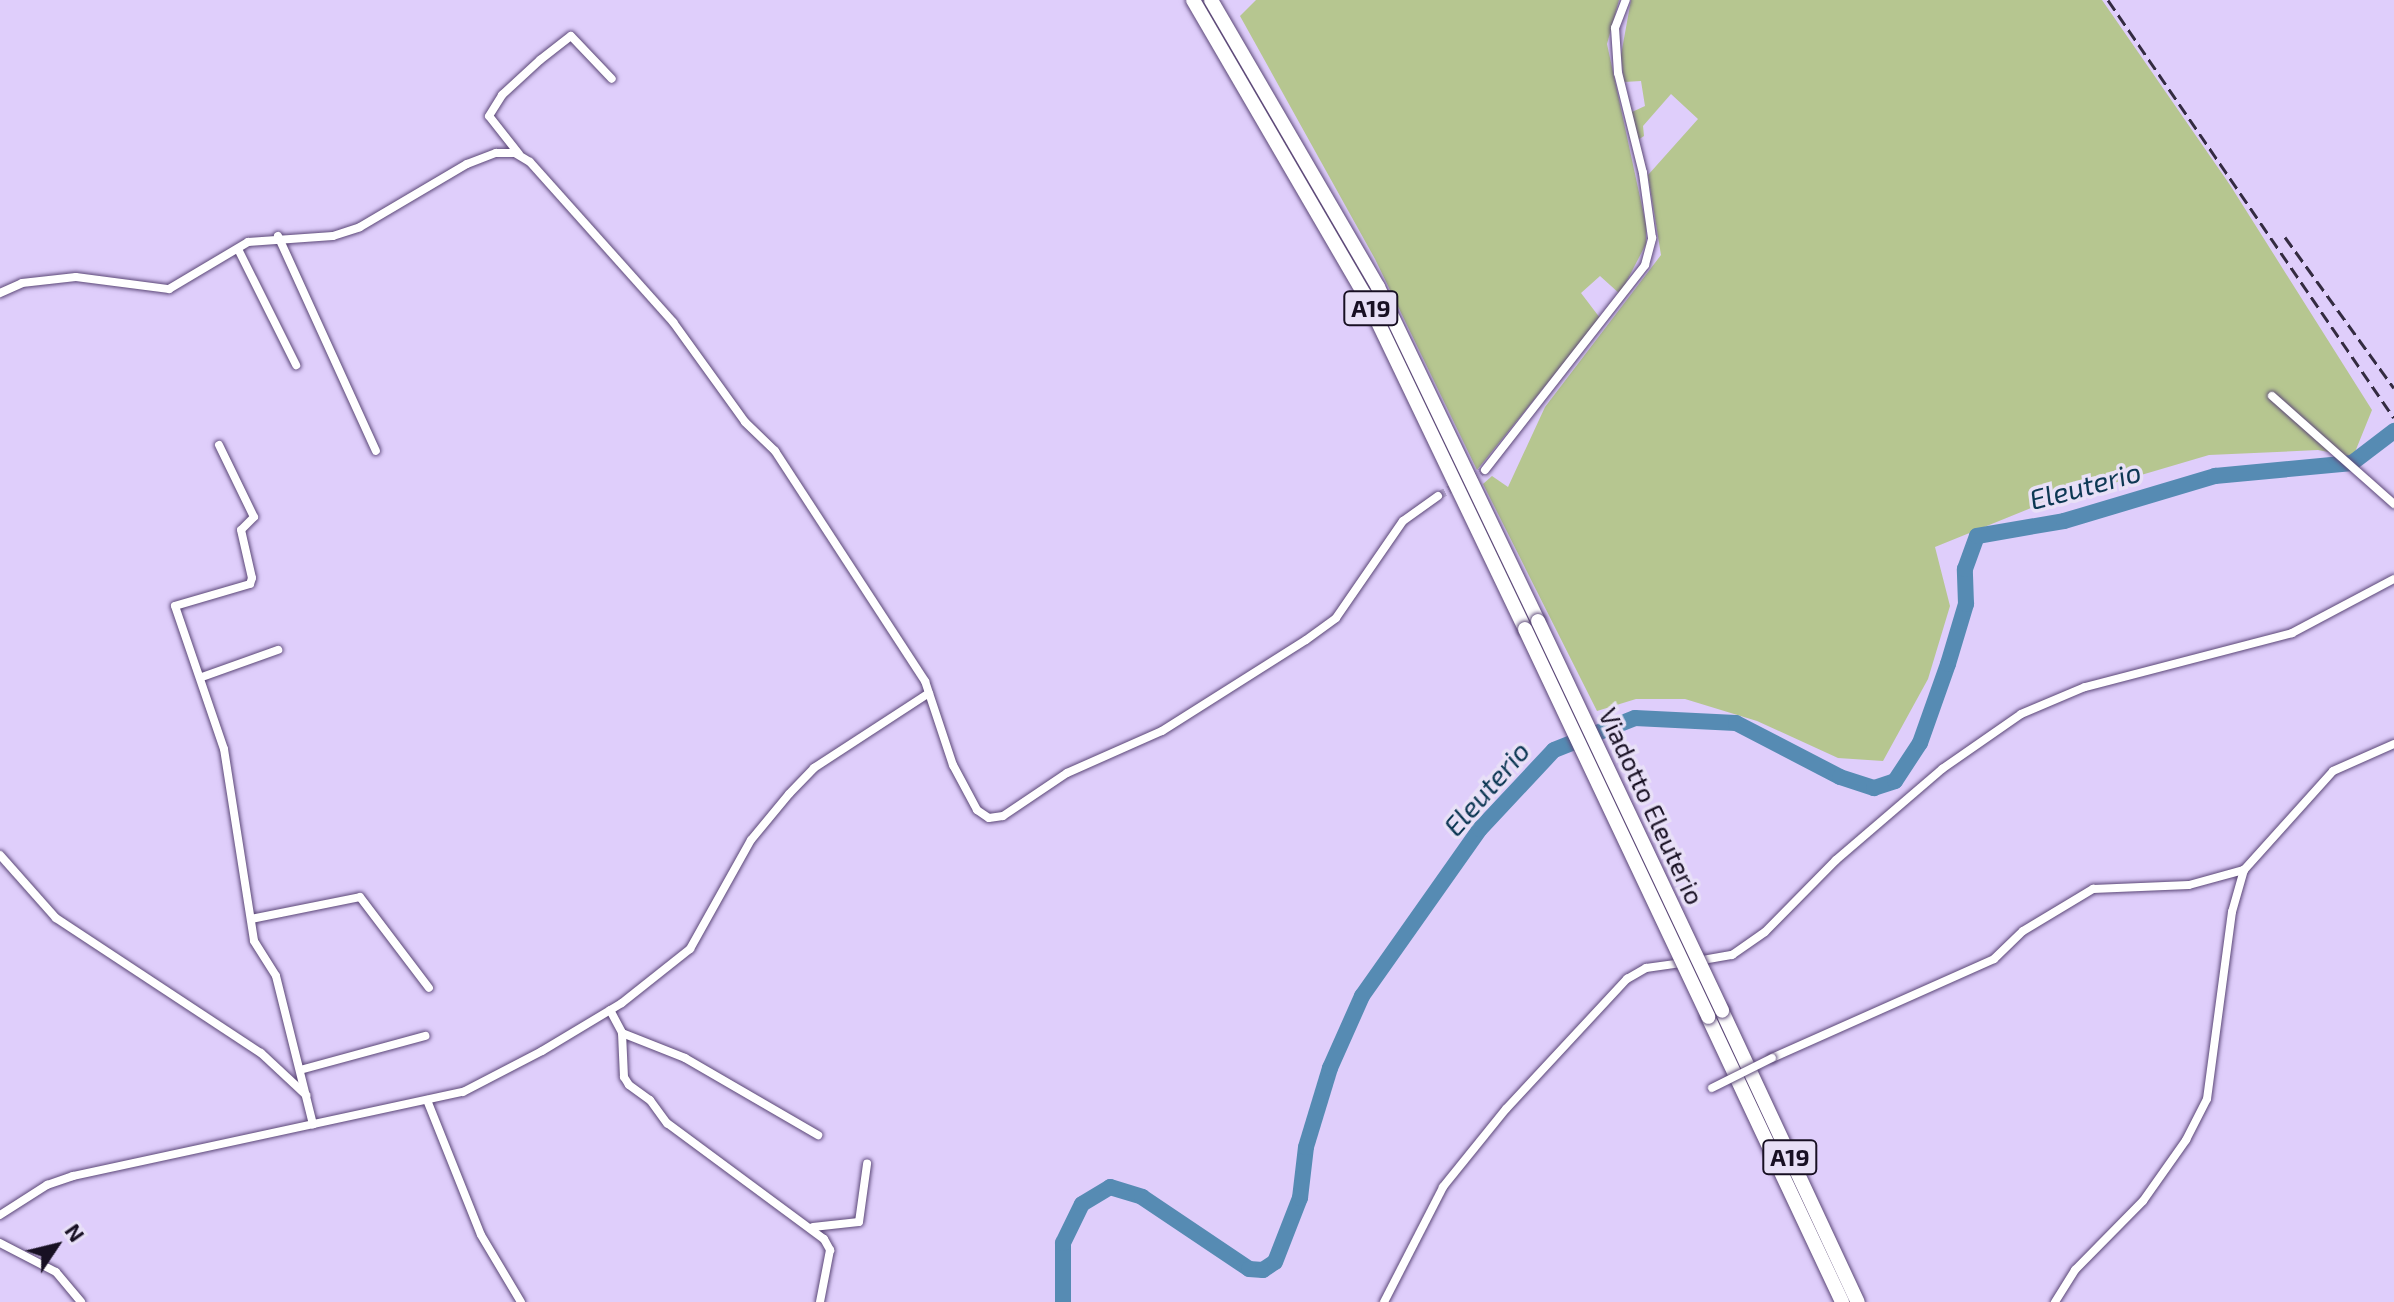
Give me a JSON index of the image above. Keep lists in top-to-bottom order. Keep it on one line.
{"streets":{"highway":["A19","Viadotto Eleuterio"]},"water":["Eleuterio"],"north":"top right"}
